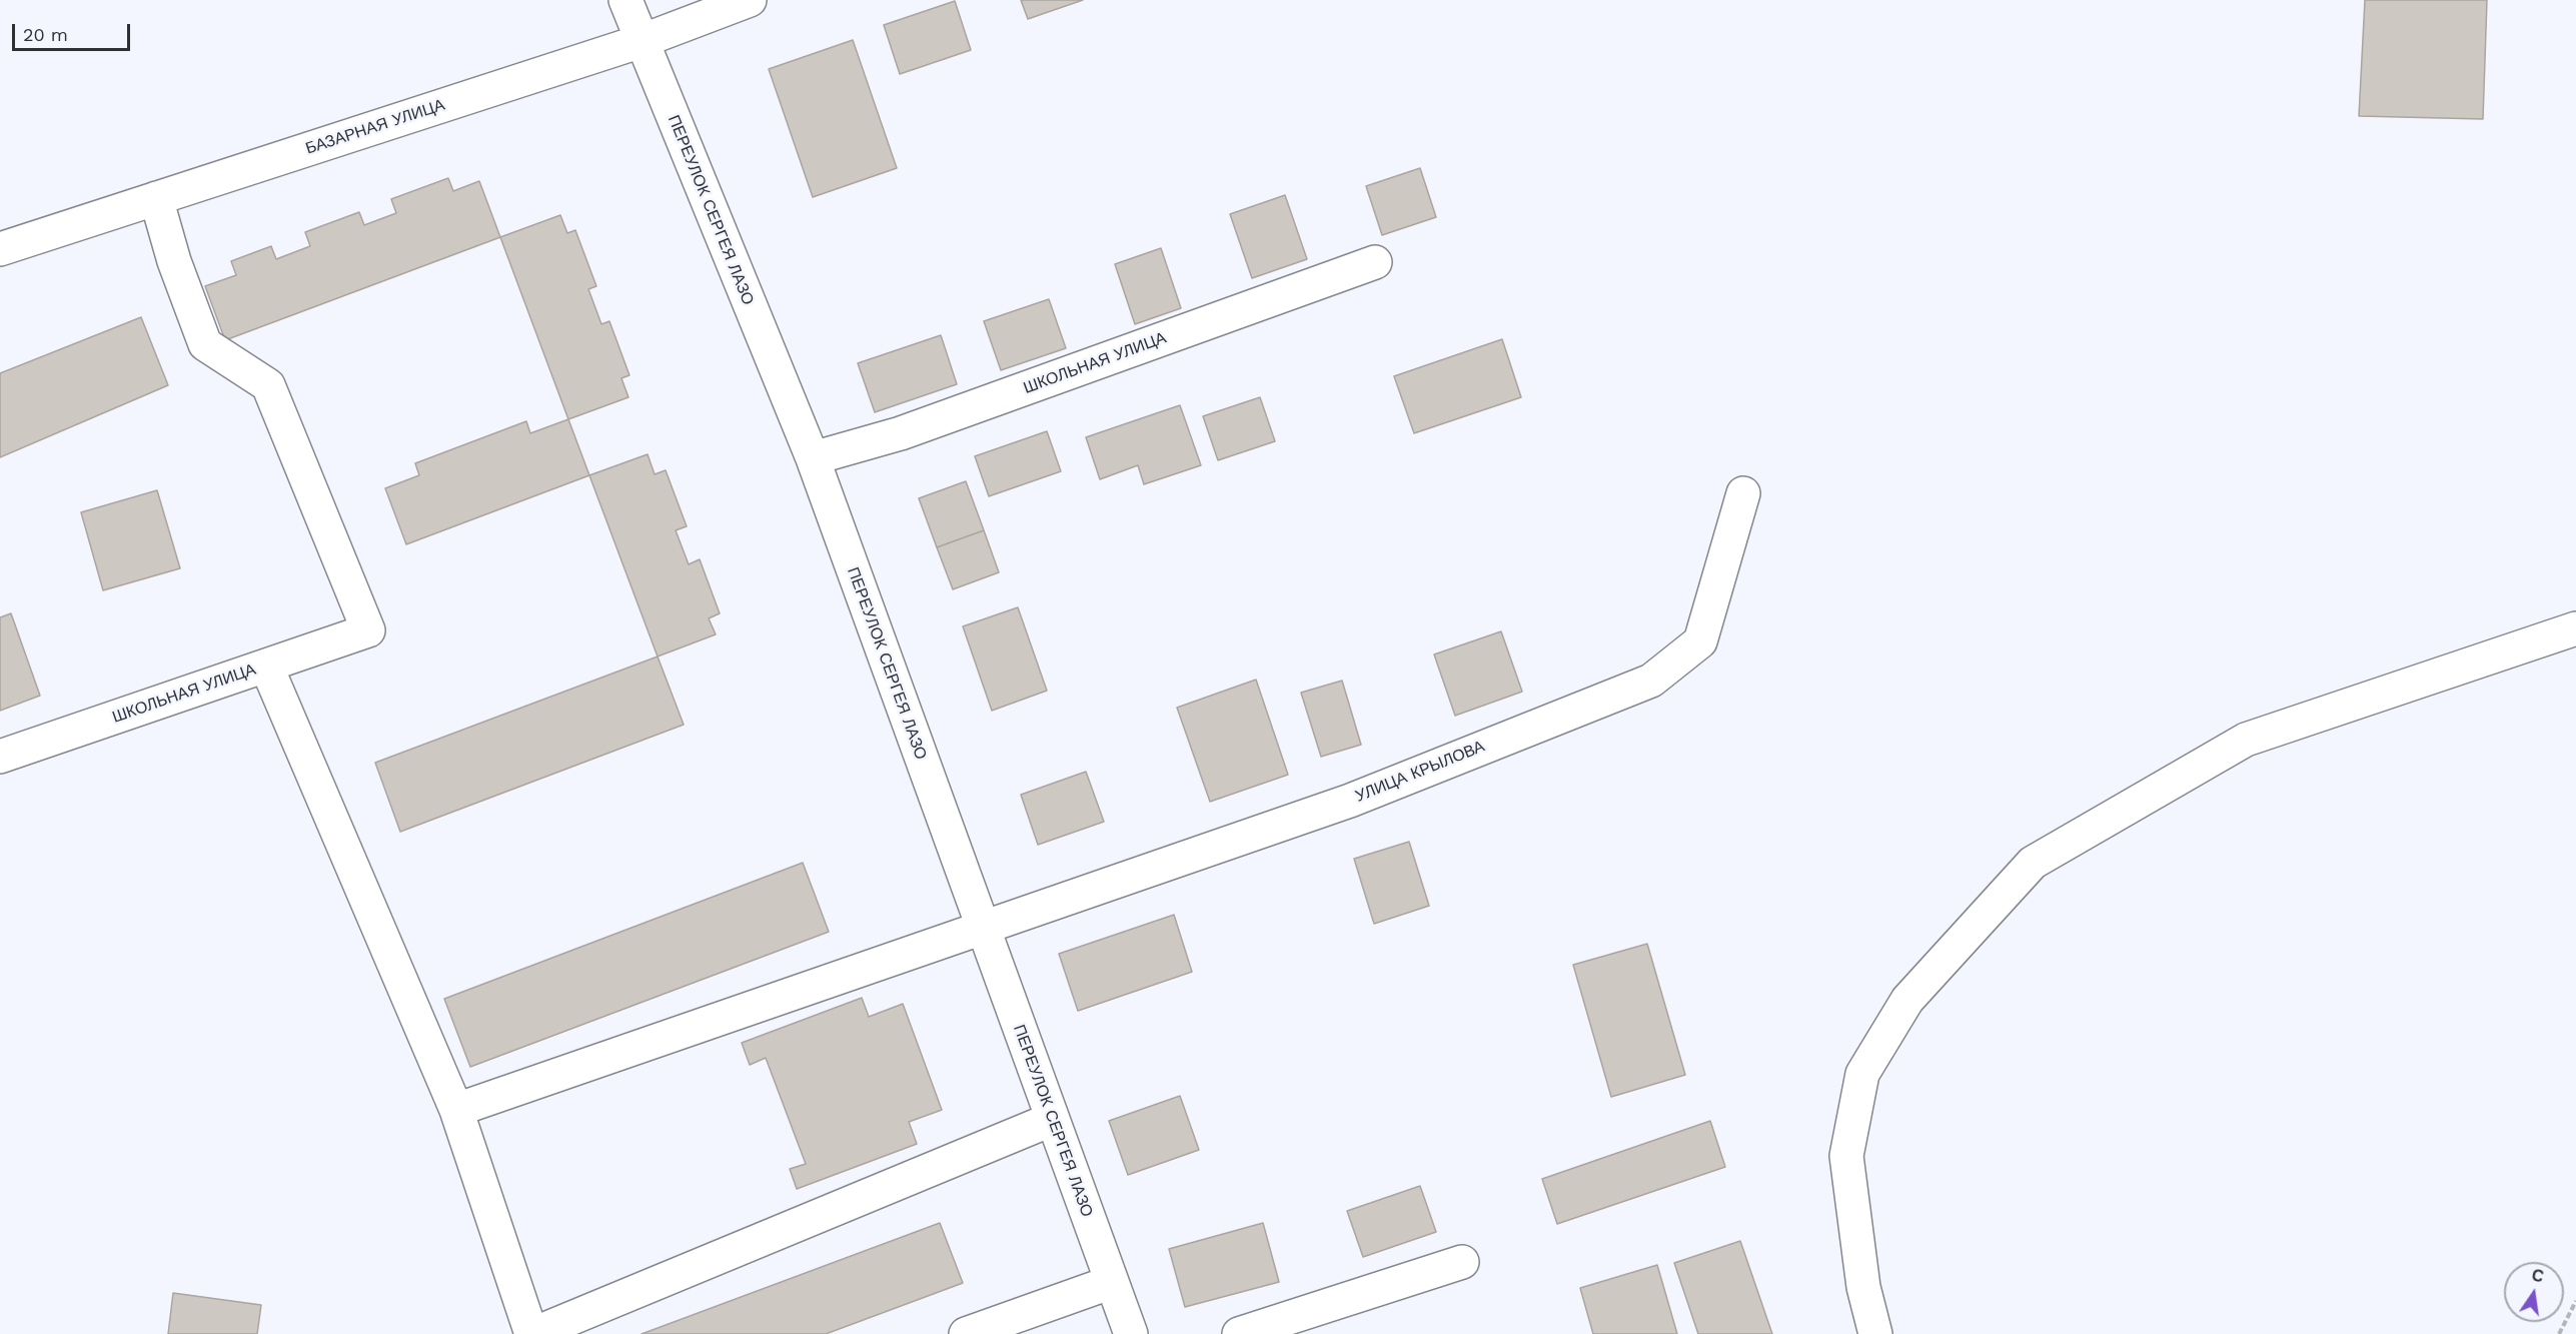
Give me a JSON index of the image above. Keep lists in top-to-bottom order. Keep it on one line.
{"streets":{"street":["БАЗАРНАЯ УЛИЦА","ПЕРЕУЛОК СЕРГЕЯ ЛАЗО","ШКОЛЬНАЯ УЛИЦА","УЛИЦА КРЫЛОВА"]},"crossings":[["БАЗАРНАЯ УЛИЦА","ПЕРЕУЛОК СЕРГЕЯ ЛАЗО"],["БАЗАРНАЯ УЛИЦА","ШКОЛЬНАЯ УЛИЦА"],["ПЕРЕУЛОК СЕРГЕЯ ЛАЗО","ШКОЛЬНАЯ УЛИЦА"],["ПЕРЕУЛОК СЕРГЕЯ ЛАЗО","УЛИЦА КРЫЛОВА"]],"scale_bar":"20 m","north":"top"}
